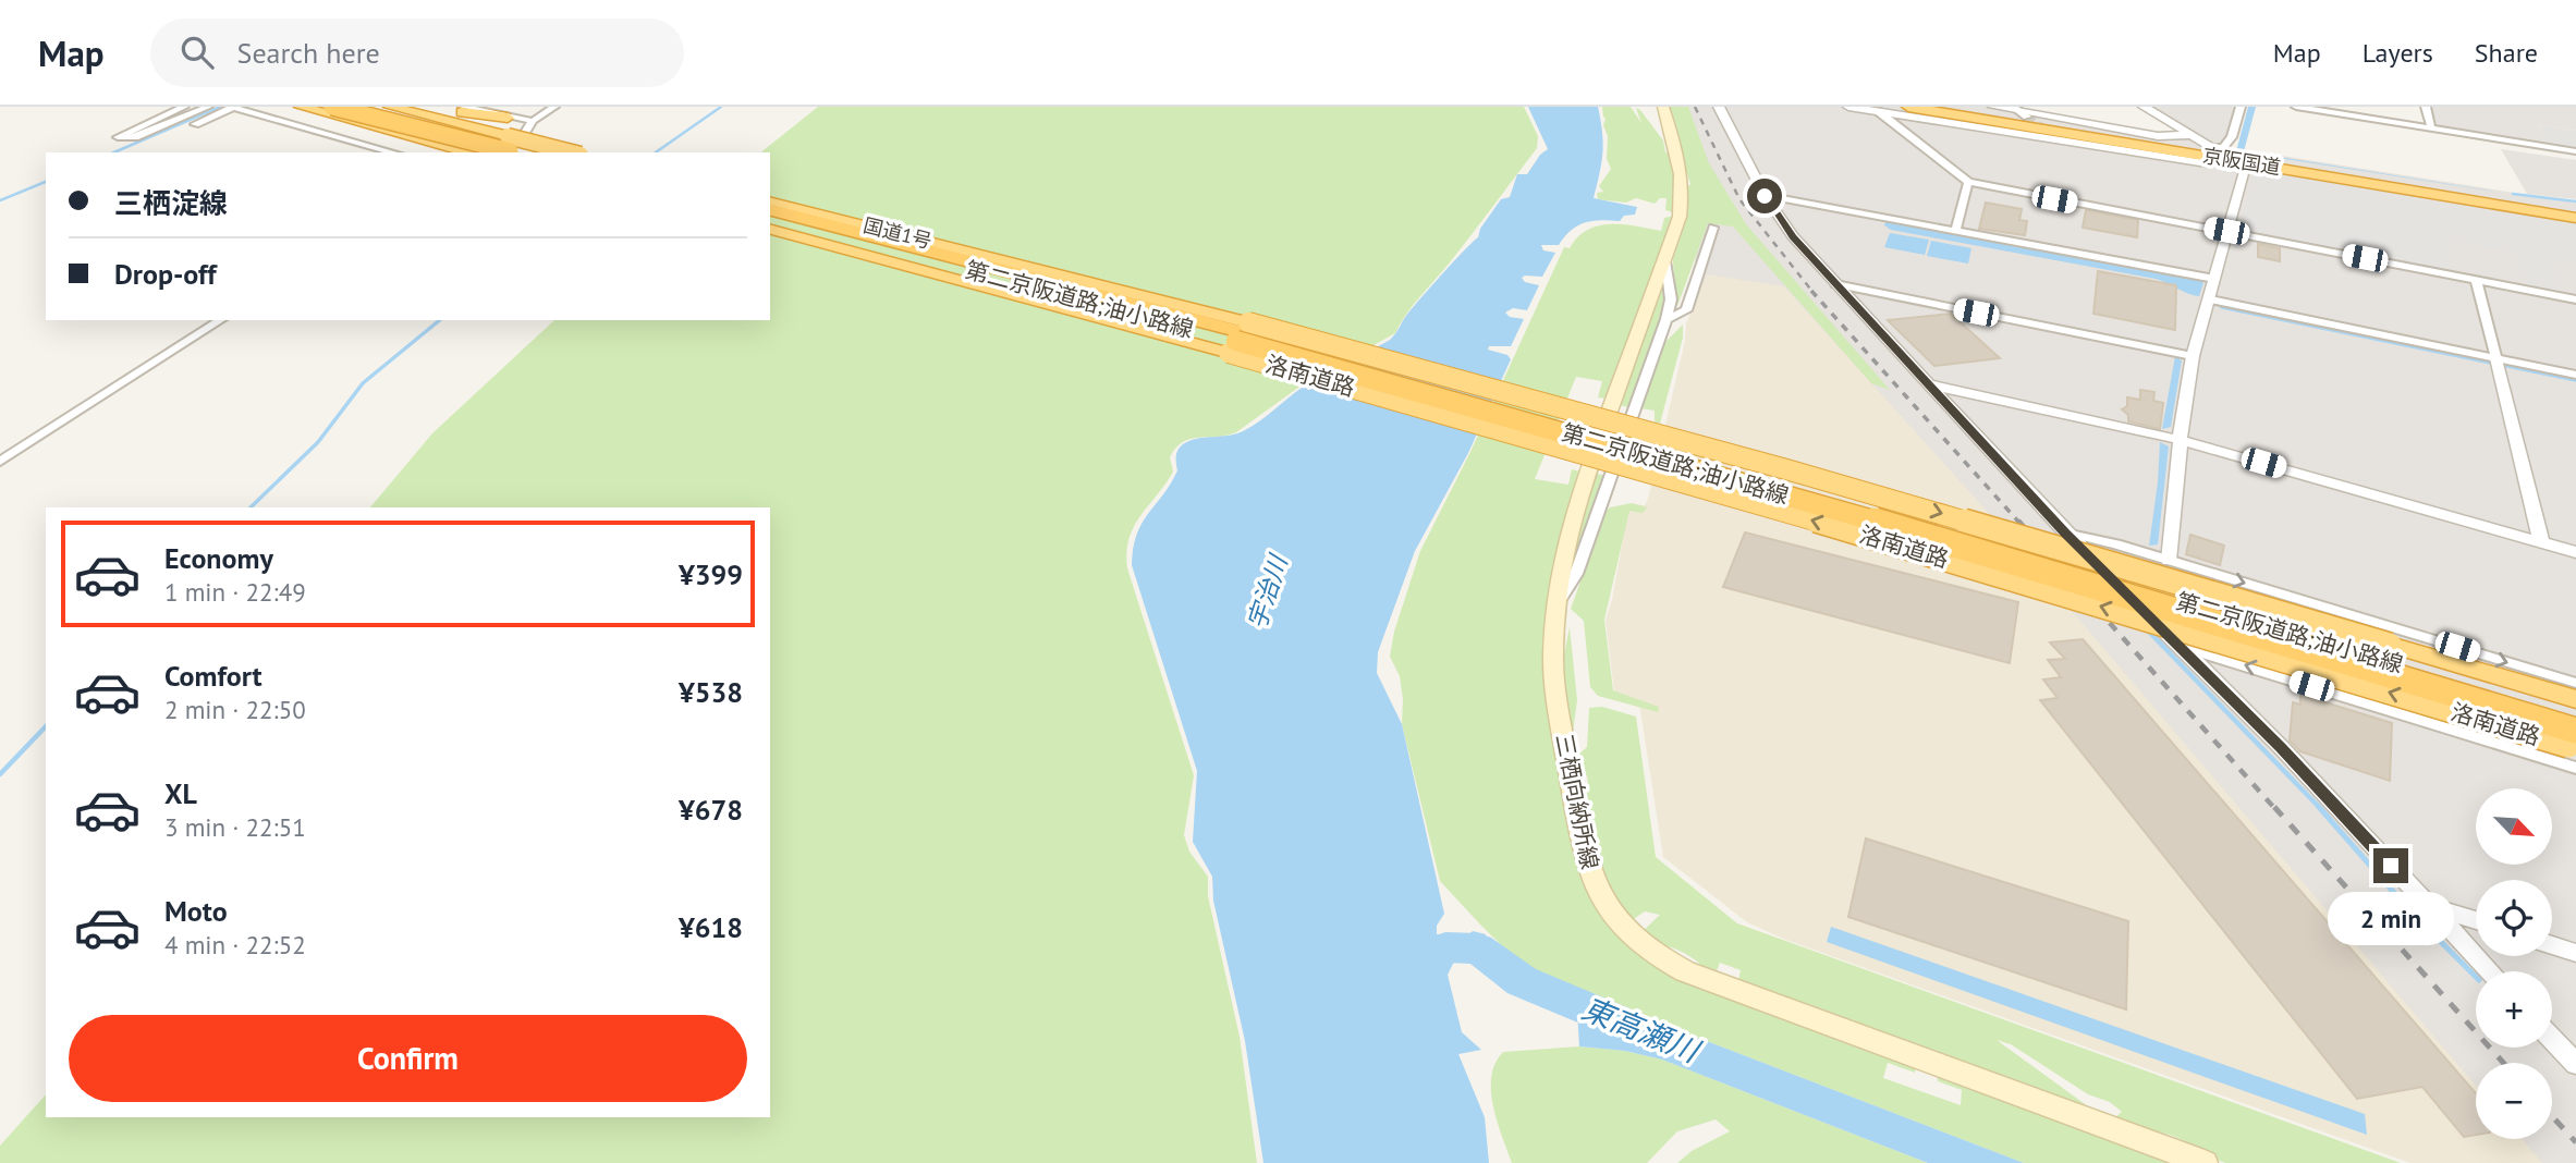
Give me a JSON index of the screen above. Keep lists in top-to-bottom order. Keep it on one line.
{"streets":{"highway":["京阪国道","国道1号","第二京阪道路;油小路線","洛南道路"],"main road":["三栖向納所線"]},"crossings":[["国道1号","洛南道路"],["第二京阪道路;油小路線","洛南道路"]],"water":["宇治川","東高瀬川"],"north":"bottom right","page":{"header":"Map","search":"Search here","nav":["Map","Layers","Share"],"banner":["三栖淀線","Drop-off"],"list":[{"name":"Economy","note":"1 min · 22:49","value":"¥399"},{"name":"Comfort","note":"2 min · 22:50","value":"¥538"},{"name":"XL","note":"3 min · 22:51","value":"¥678"},{"name":"Moto","note":"4 min · 22:52","value":"¥618"}],"map_buttons":["+","−"],"bubble":"2 min","buttons":"Confirm"}}
